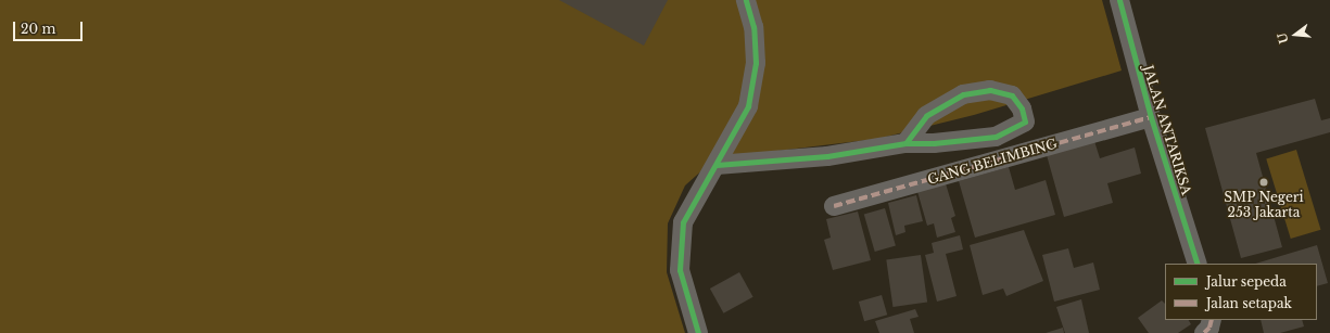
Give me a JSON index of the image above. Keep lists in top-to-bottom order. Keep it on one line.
{"streets":{"street":["JALAN ANTARIKSA","GANG BELIMBING"]},"crossings":[["JALAN ANTARIKSA","GANG BELIMBING"]],"places":["SMP Negeri 253 Jakarta"],"legend":["Jalur sepeda","Jalan setapak"],"scale_bar":"20 m","north":"left"}
